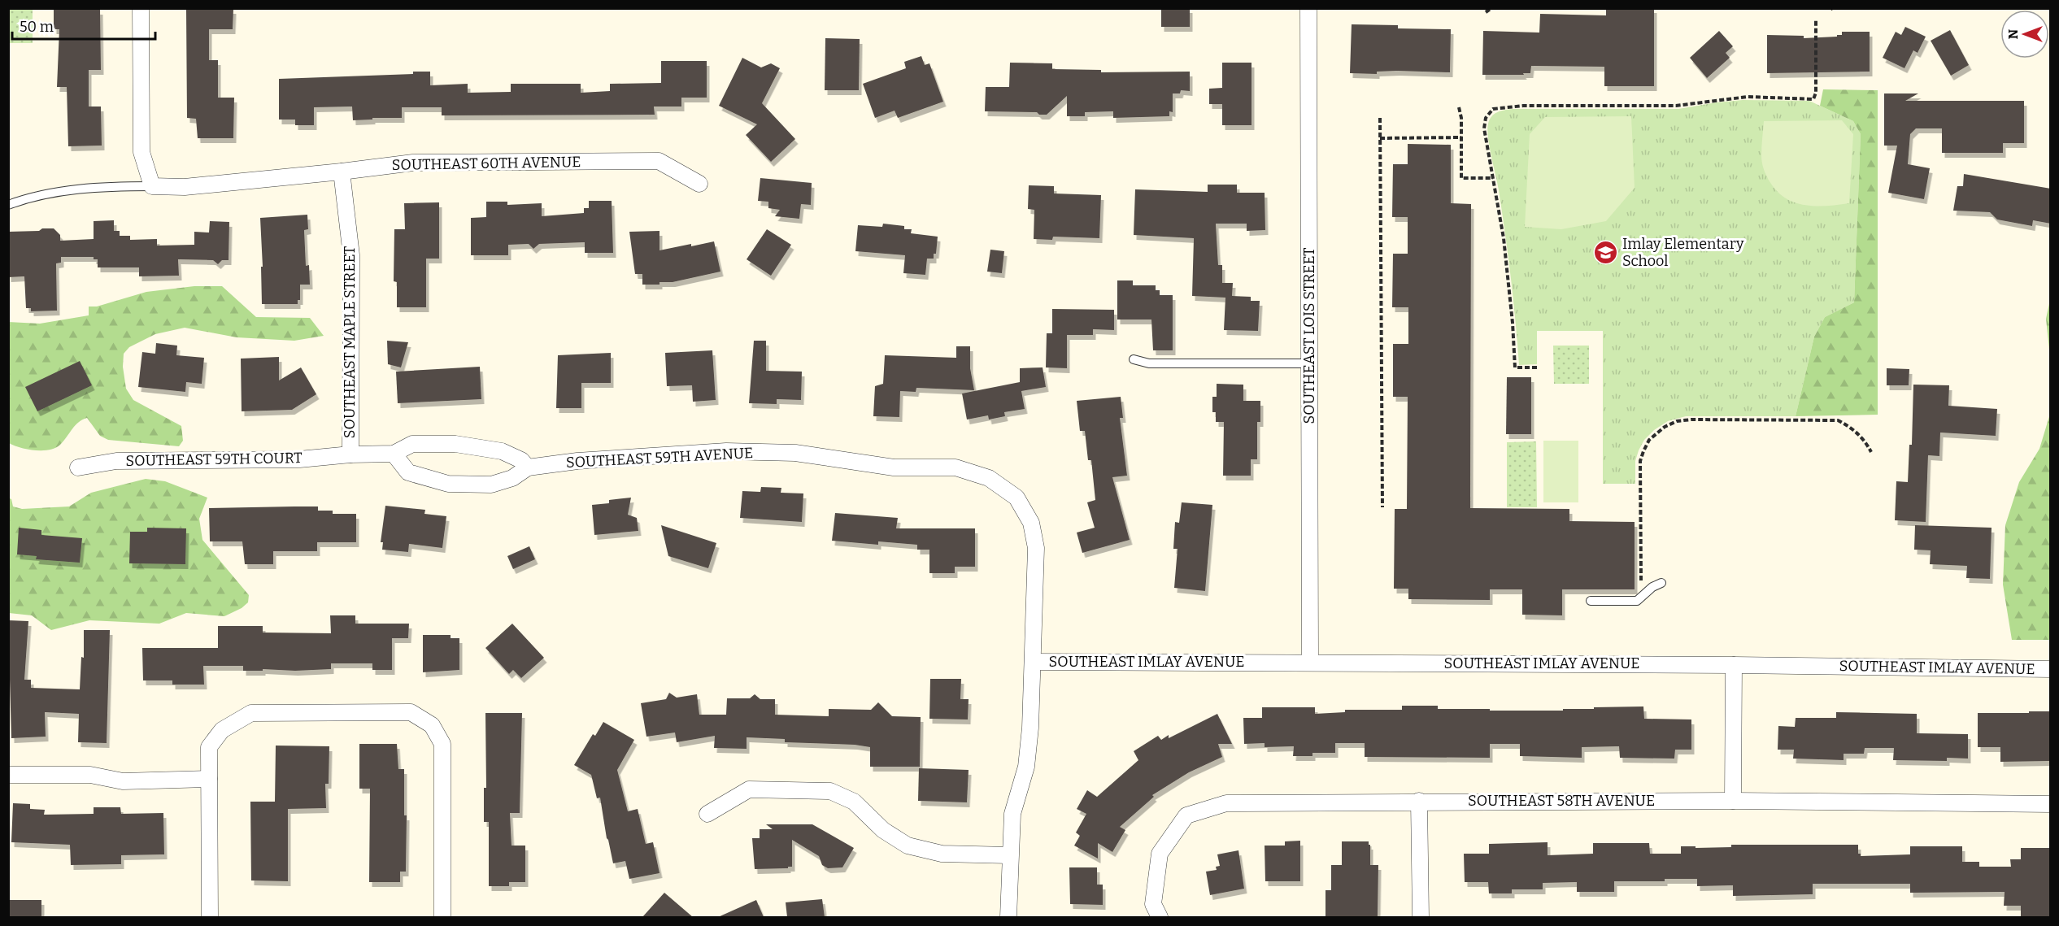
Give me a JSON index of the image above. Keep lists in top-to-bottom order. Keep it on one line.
{"streets":{"street":["SOUTHEAST 60TH AVENUE","SOUTHEAST LOIS STREET","SOUTHEAST MAPLE STREET","SOUTHEAST 59TH AVENUE","SOUTHEAST 59TH COURT","SOUTHEAST IMLAY AVENUE","SOUTHEAST 58TH AVENUE"]},"crossings":[["SOUTHEAST 60TH AVENUE","SOUTHEAST MAPLE STREET"],["SOUTHEAST LOIS STREET","SOUTHEAST IMLAY AVENUE"],["SOUTHEAST MAPLE STREET","SOUTHEAST 59TH COURT"],["SOUTHEAST 59TH AVENUE","SOUTHEAST IMLAY AVENUE"]],"places":{"school or university":["Imlay Elementary School"]},"scale_bar":"50 m","north":"left"}
